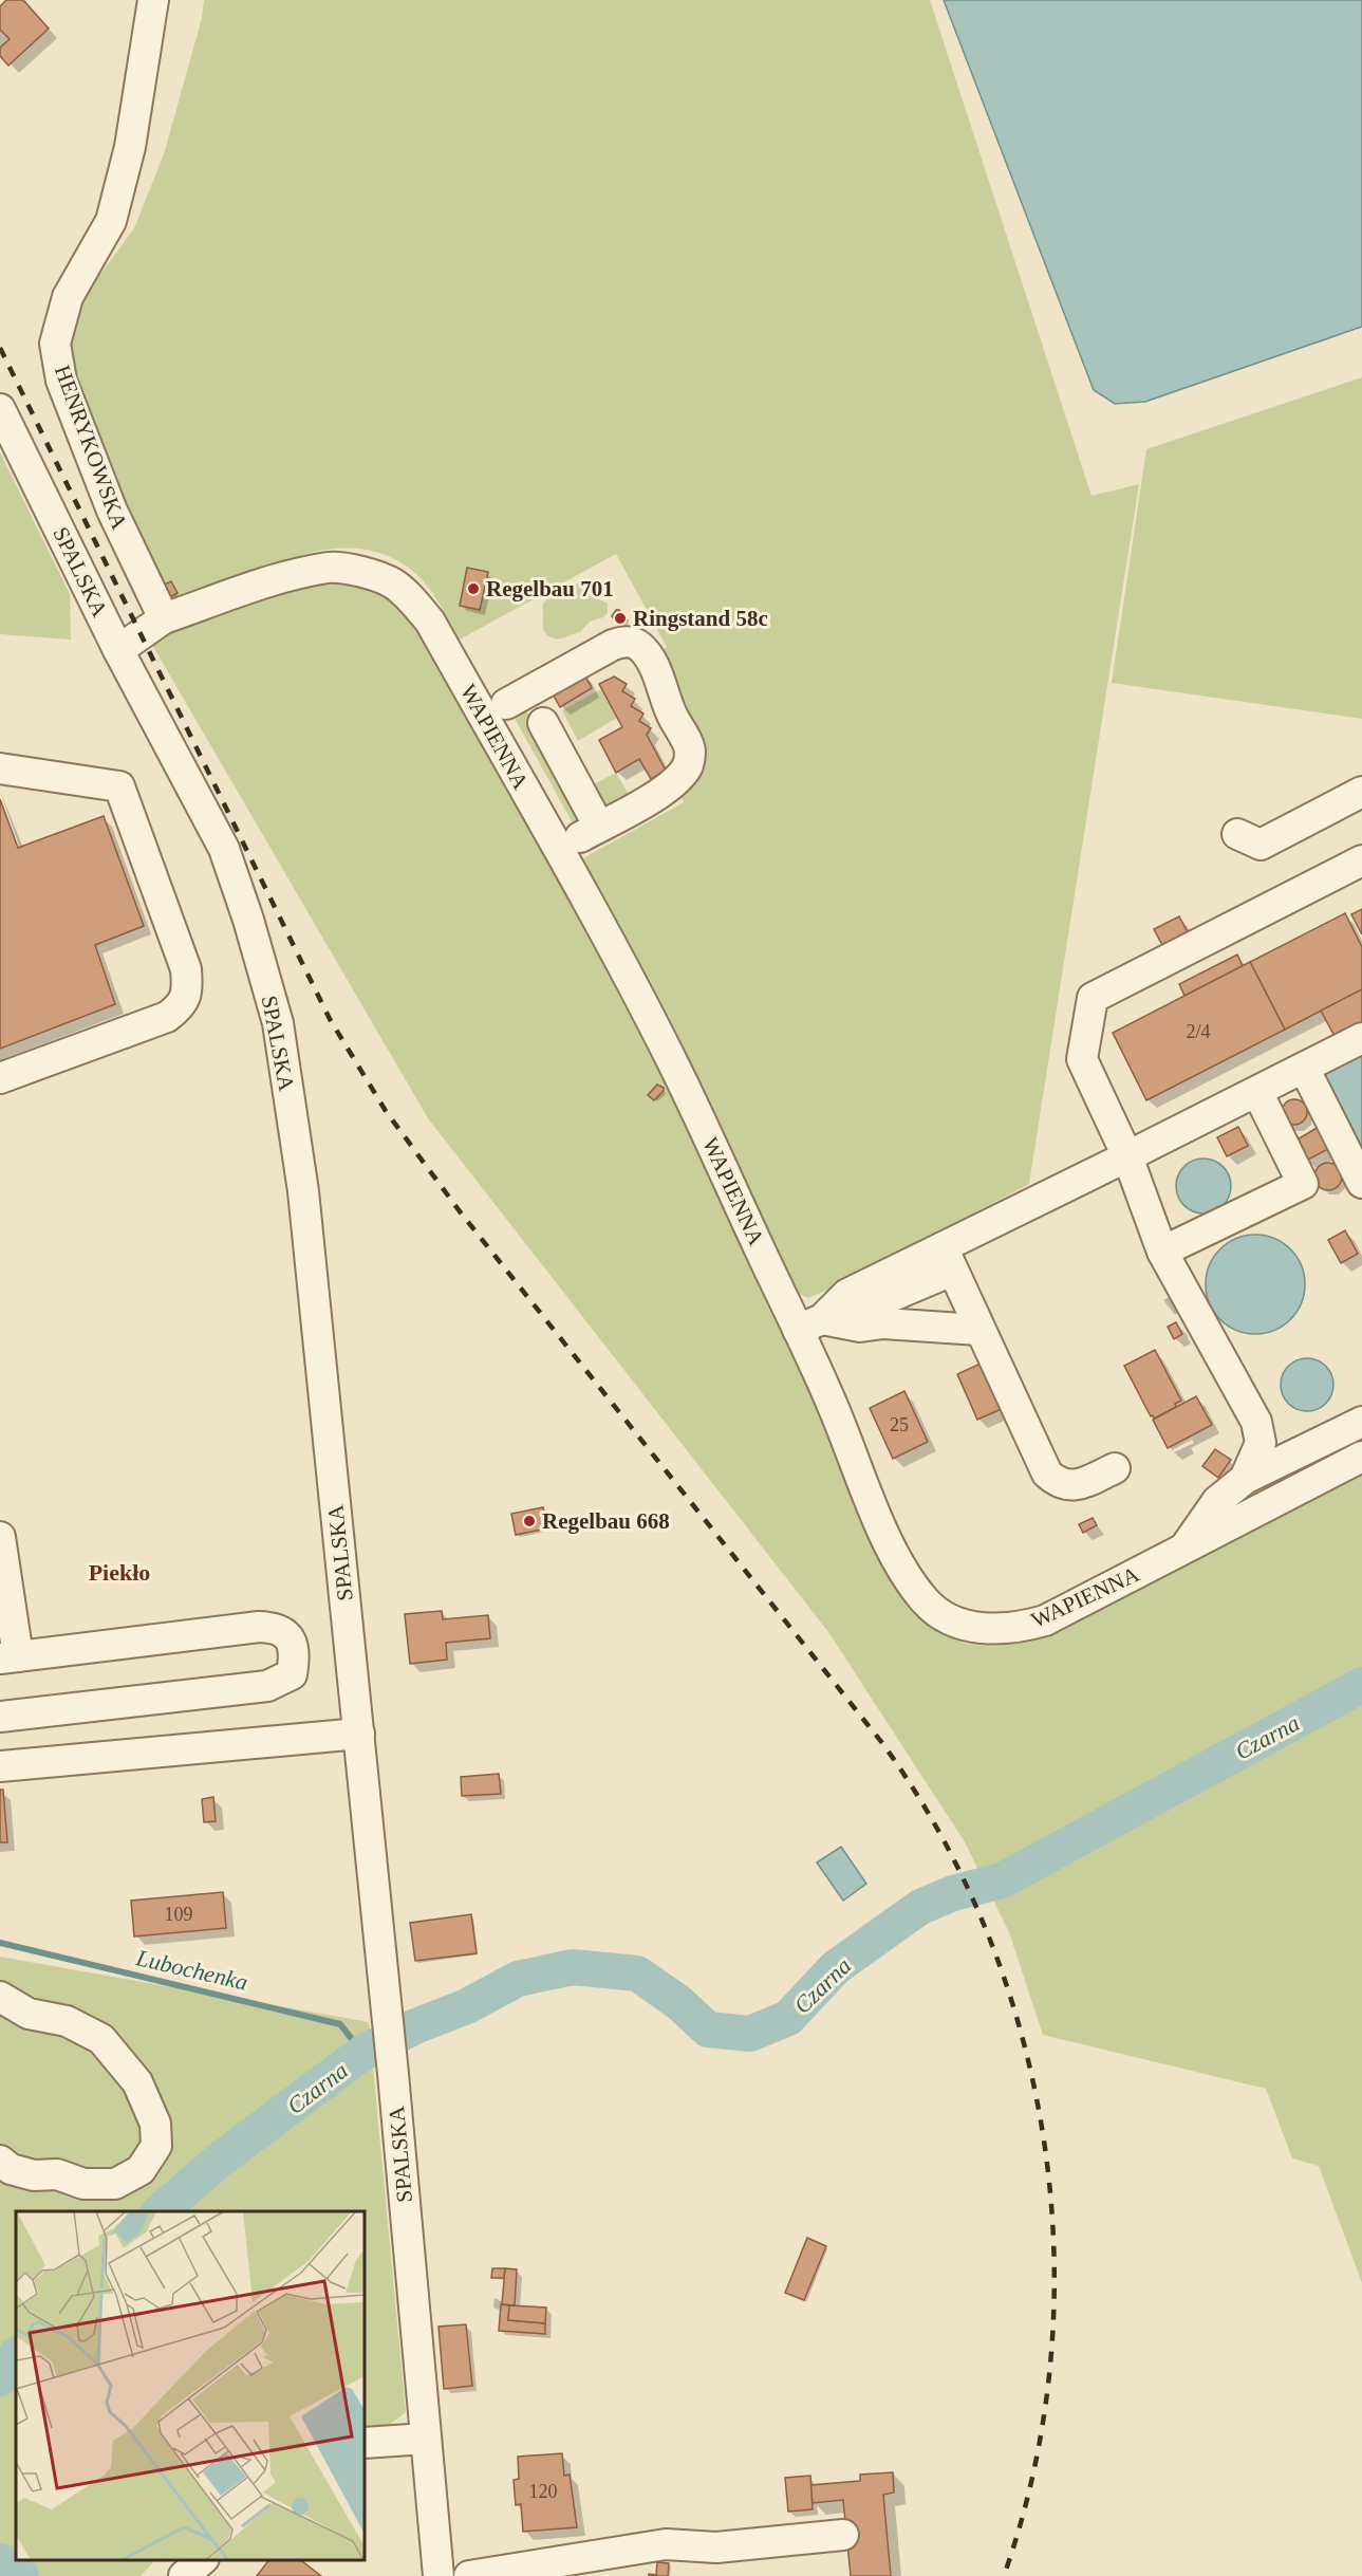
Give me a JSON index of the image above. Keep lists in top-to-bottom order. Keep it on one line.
{"streets":{"street":["HENRYKOWSKA","SPALSKA","WAPIENNA"]},"crossings":[["HENRYKOWSKA","WAPIENNA"]],"districts":["Piekło"],"water":["Czarna","Lubochenka"],"places":["Regelbau 701","Ringstand 58c","Regelbau 668"],"house_numbers":["2/4","25","109","120"]}
